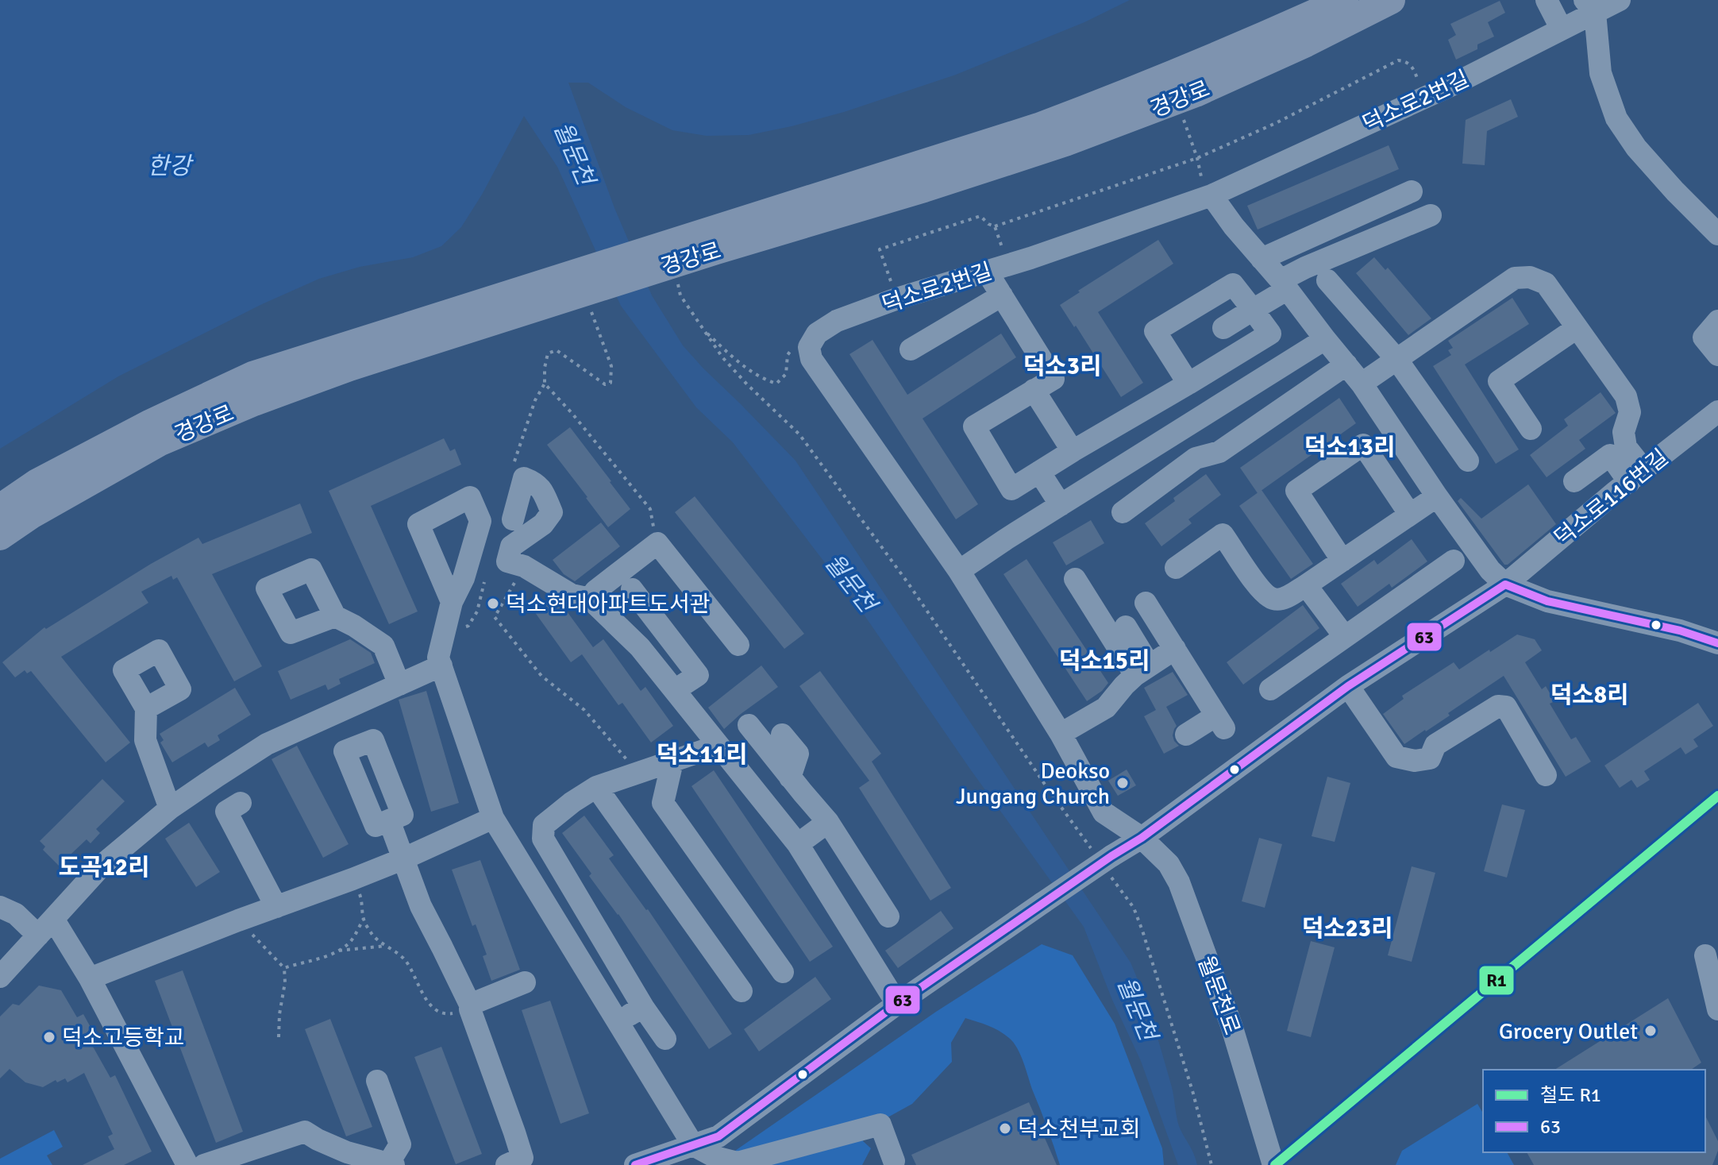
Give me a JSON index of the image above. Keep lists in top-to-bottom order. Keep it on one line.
{"streets":{"main road":["경강로"],"street":["덕소로2번길","덕소로116번길","월문천로"]},"crossings":[["덕소로116번길","월문천로"]],"districts":["덕소3리","덕소13리","덕소15리","덕소8리","덕소11리","도곡12리","덕소23리"],"water":["월문천","한강"],"places":["덕소현대아파트도서관","Deokso Jungang Church","Grocery Outlet","덕소고등학교","덕소천부교회"],"lines":["transit line 63","rail line R1"],"legend":["철도 R1","63"]}
